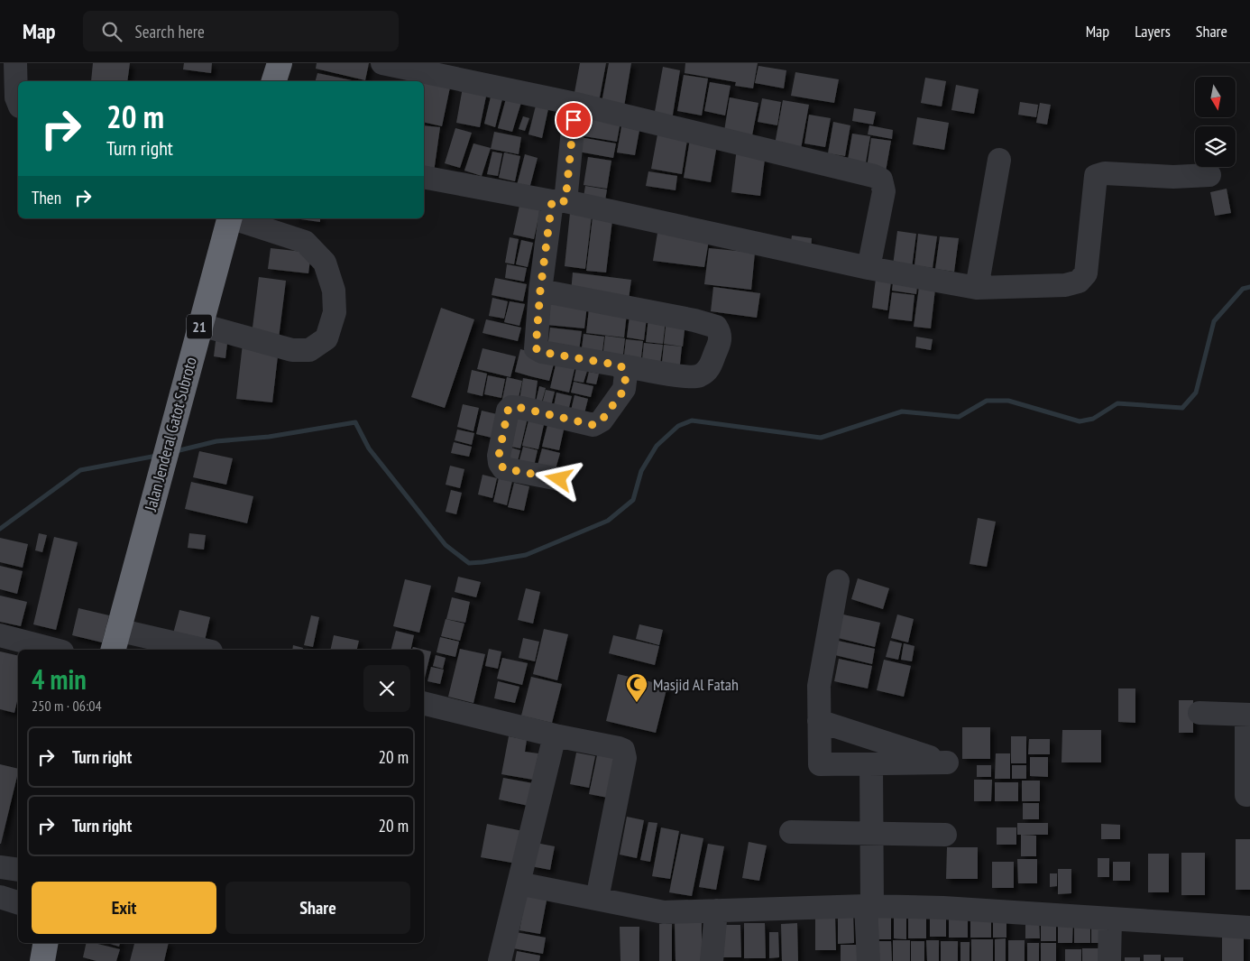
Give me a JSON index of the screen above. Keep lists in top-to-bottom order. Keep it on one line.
{"streets":{"highway":["21","Jalan Jenderal Gatot Subroto"]},"places":{"mosque":["Masjid Al Fatah"]},"north":"bottom","page":{"header":"Map","search":"Search here","nav":["Map","Layers","Share"],"turn":["20 m","Turn right"],"then":"Then","heading":["4 min","250 m · 06:04"],"list":[{"name":"Turn right","value":"20 m"},{"name":"Turn right","value":"20 m"}],"buttons":["Exit","Share"]}}
